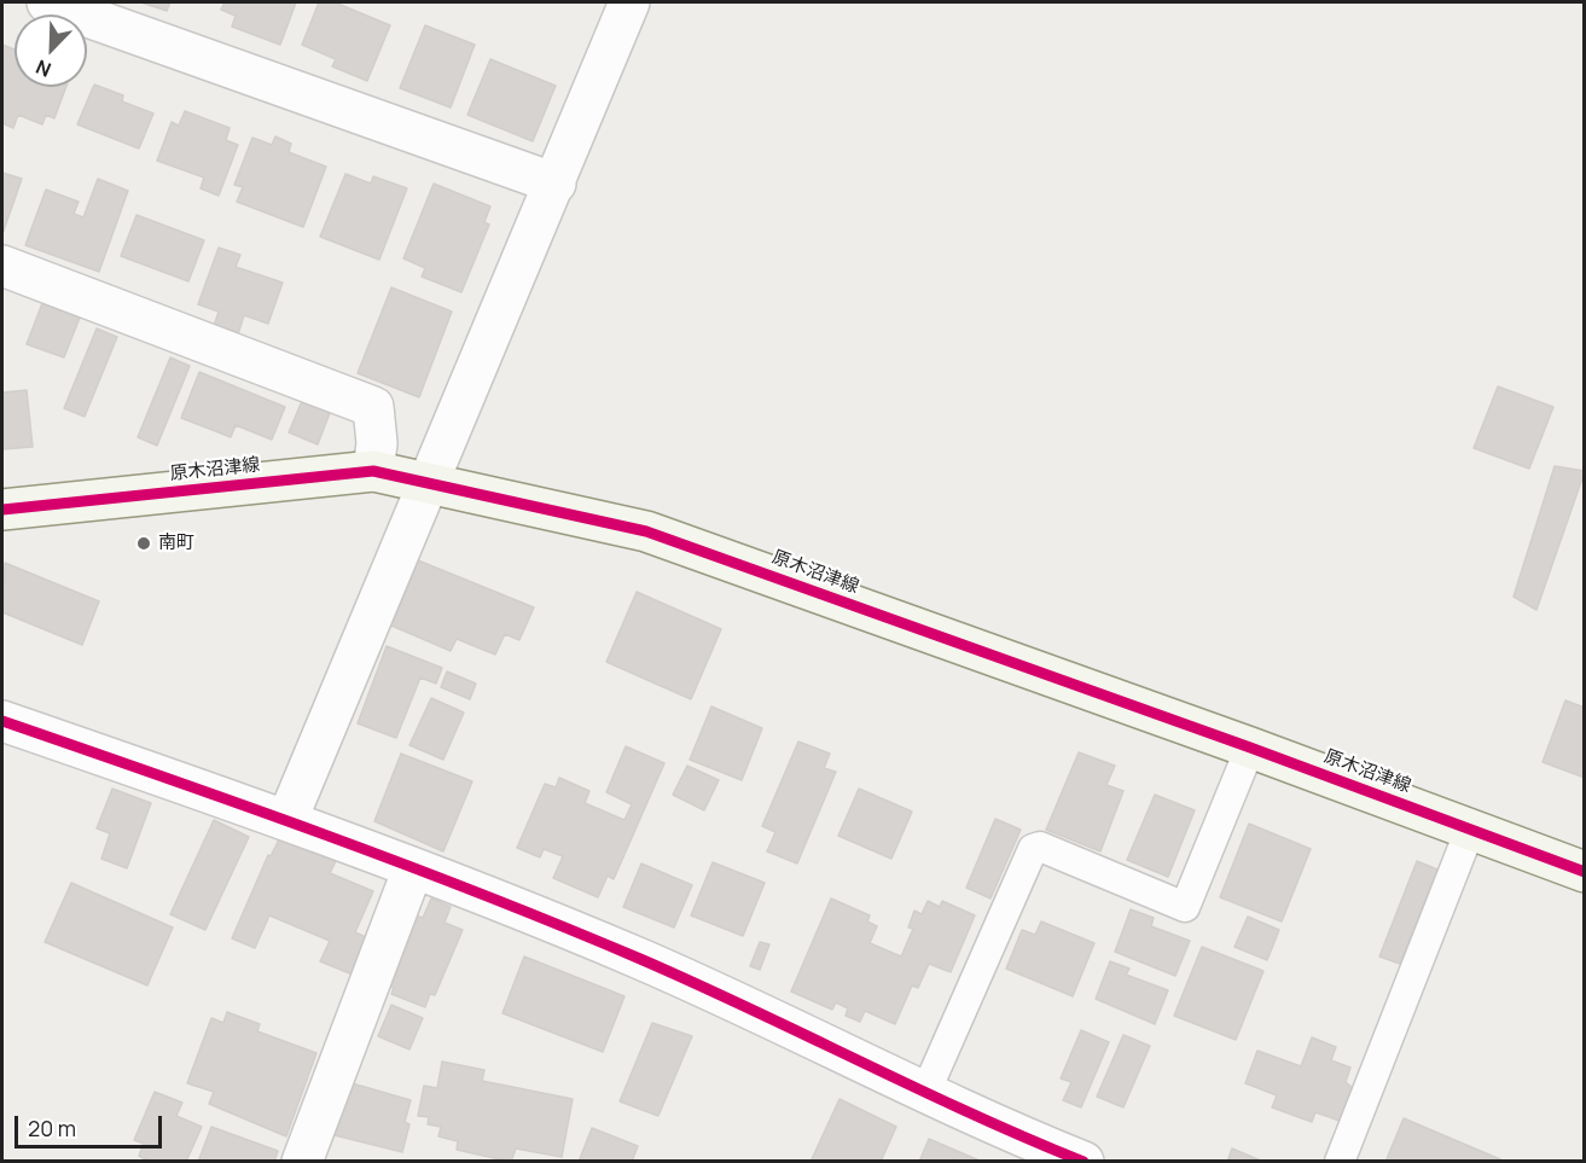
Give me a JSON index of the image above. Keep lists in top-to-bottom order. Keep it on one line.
{"streets":{"main road":["原木沼津線"]},"places":["南町"],"scale_bar":"20 m","north":"bottom left"}
